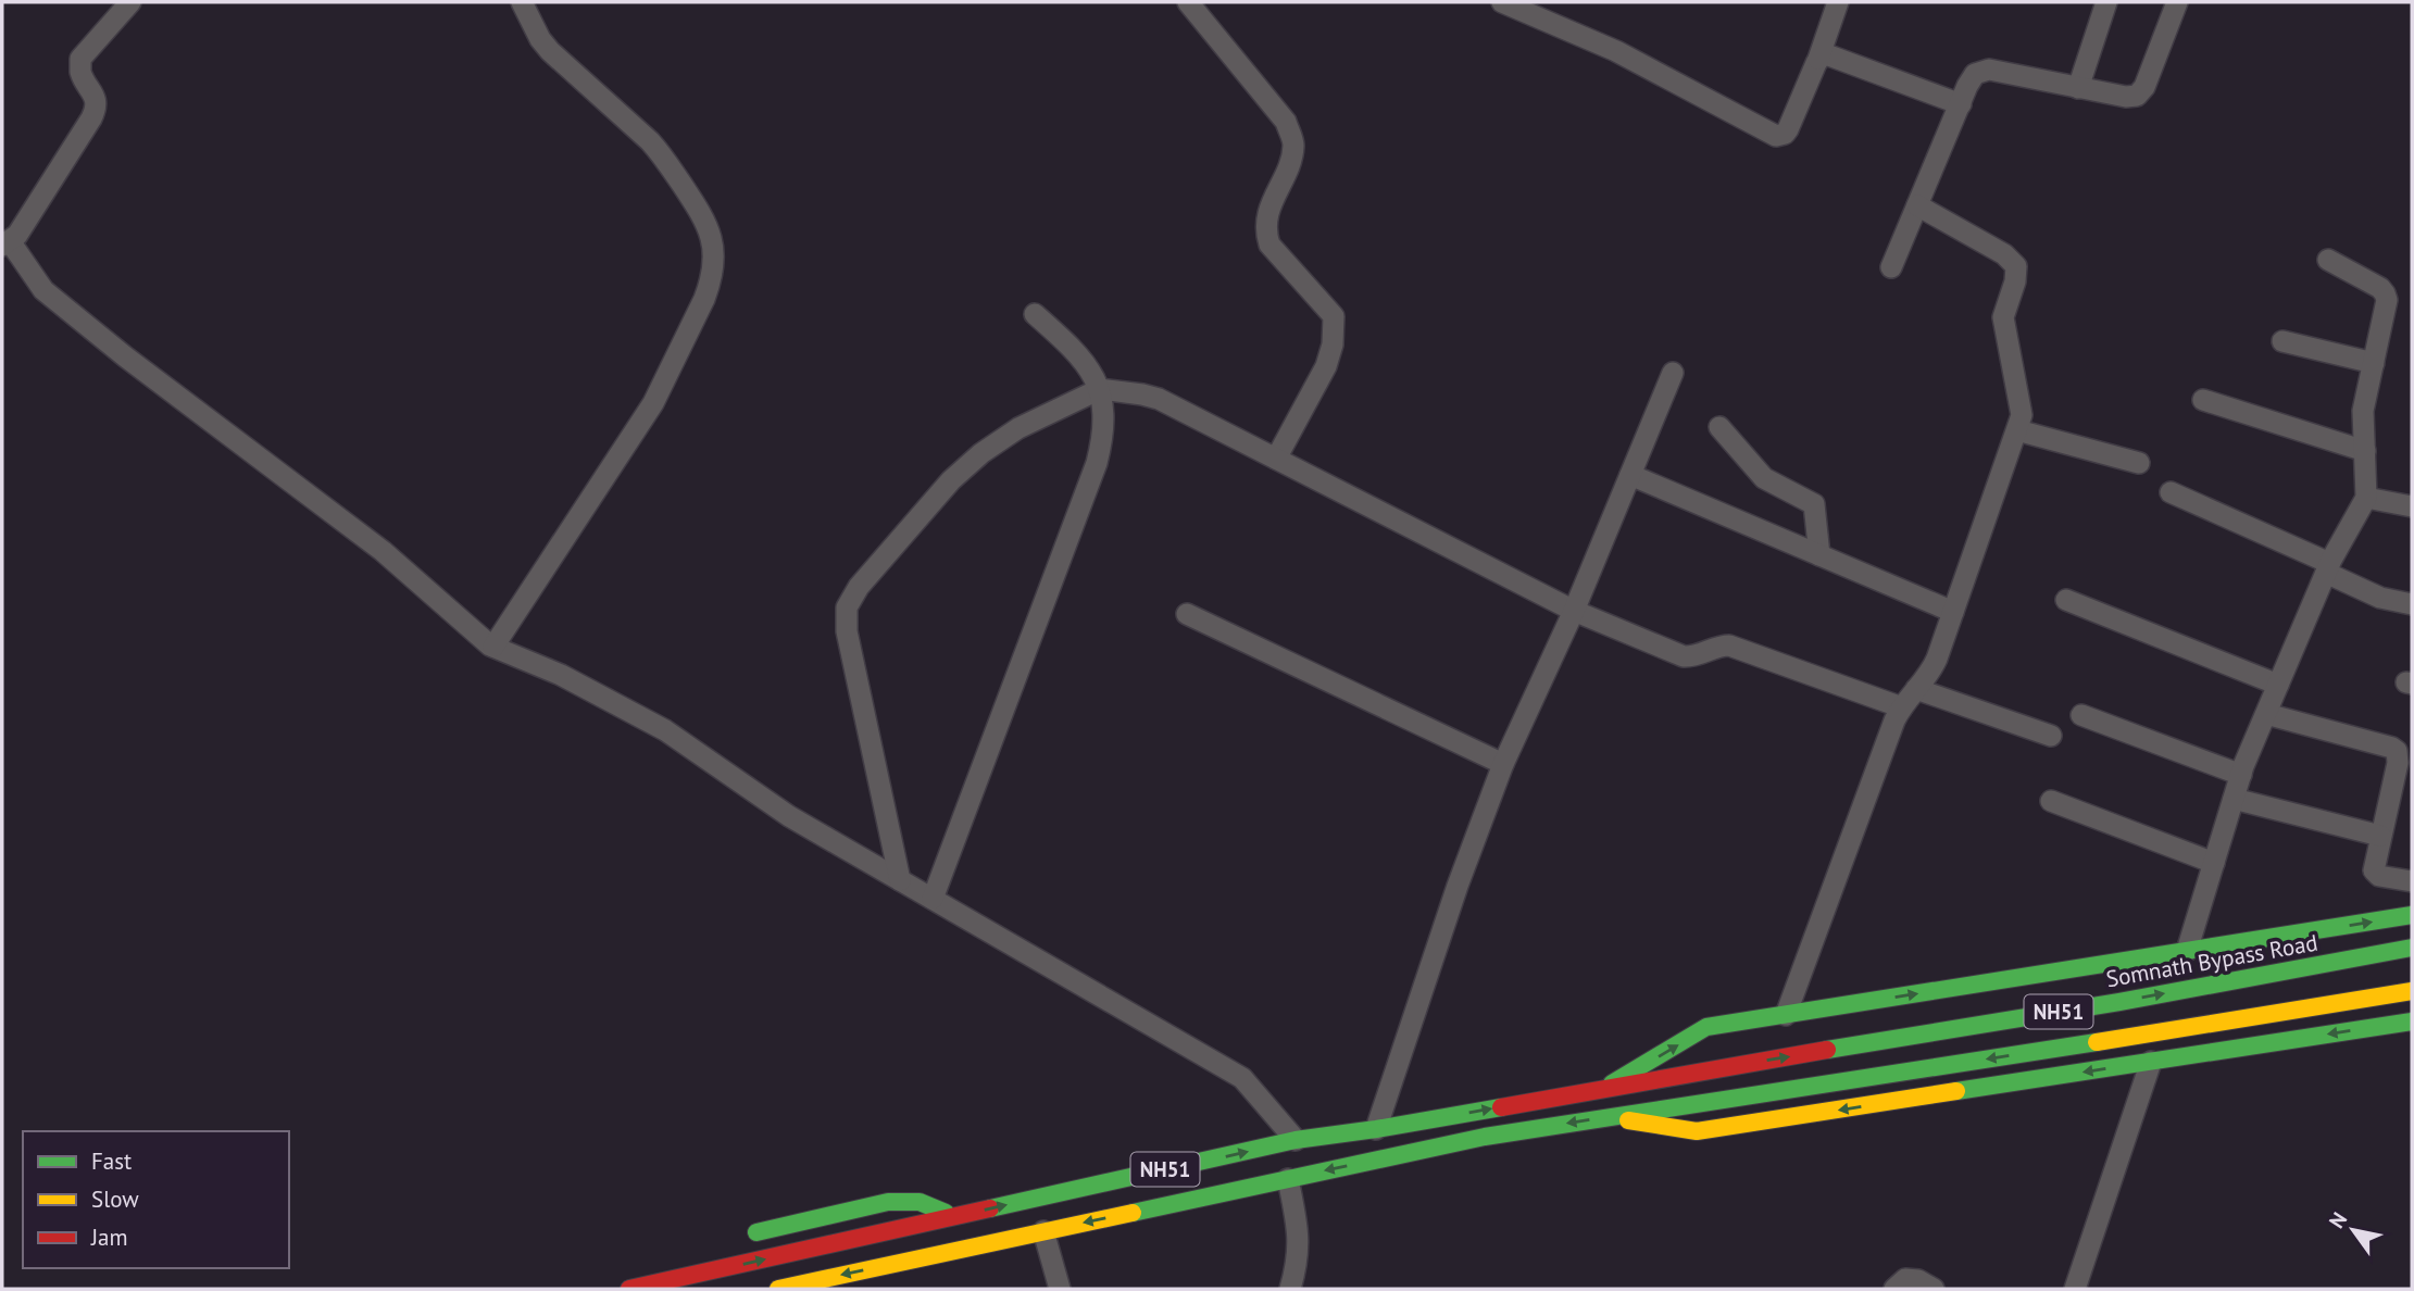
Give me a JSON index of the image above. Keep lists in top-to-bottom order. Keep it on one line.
{"streets":{"main road":["Somnath Bypass Road","NH51"]},"crossings":[["Somnath Bypass Road","NH51"]],"legend":["Fast","Slow","Jam"],"north":"top left"}
